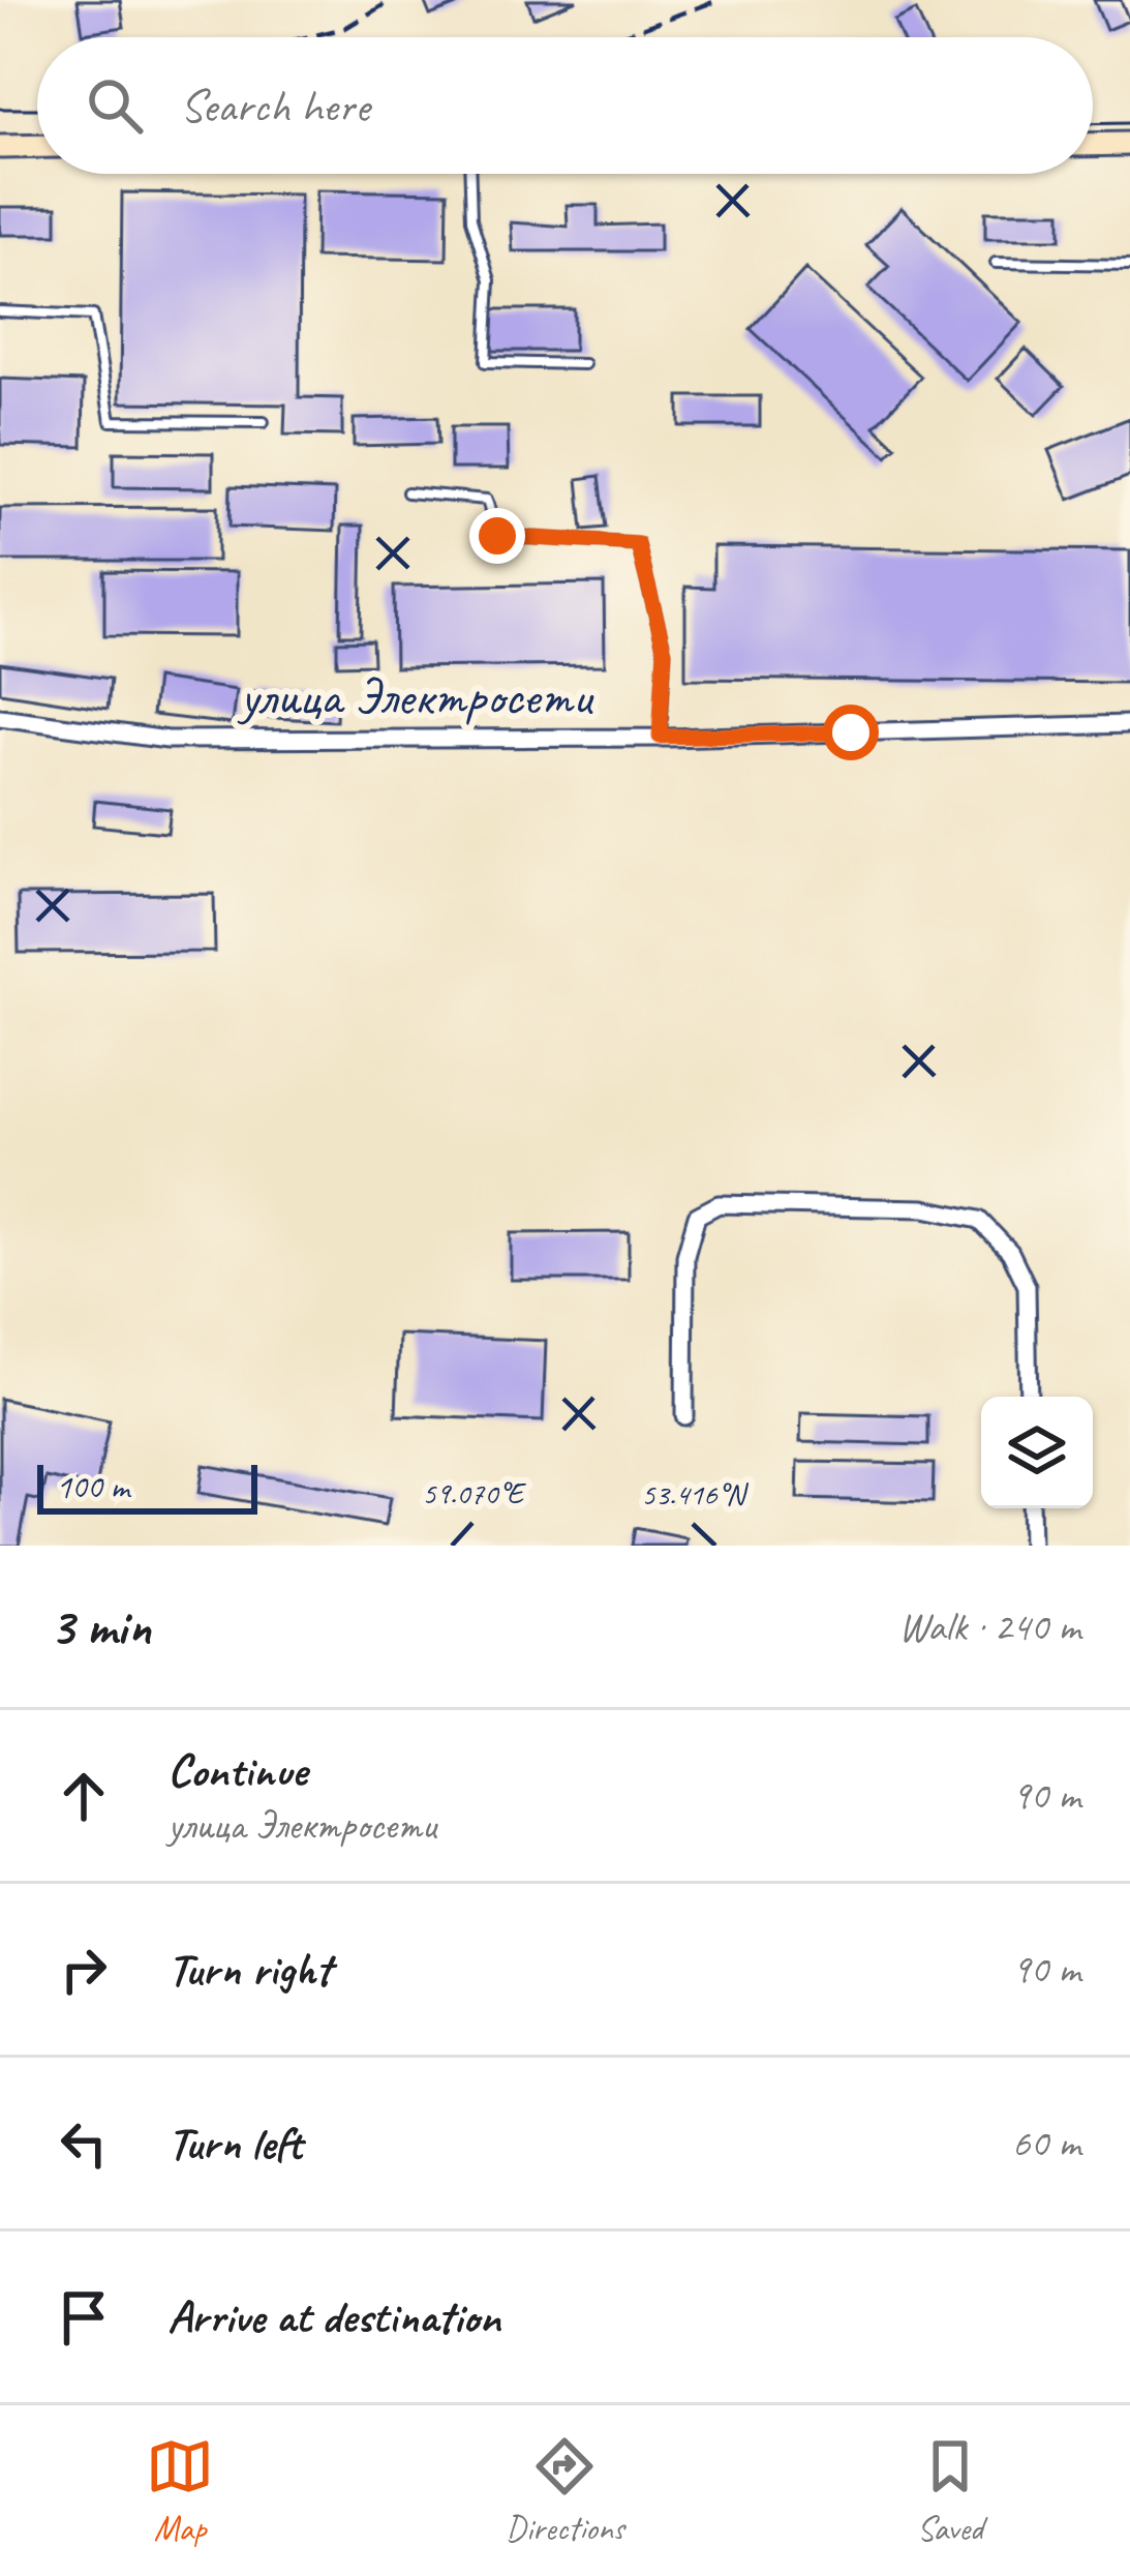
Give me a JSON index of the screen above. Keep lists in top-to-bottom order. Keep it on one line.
{"streets":{"street":["улица Электросети"]},"scale_bar":"100 m","page":{"search":"Search here","scale":"100 m","heading":["3 min","Walk · 240 m"],"list":[["Continue","улица Электросети","90 m"],["Turn right","90 m"],["Turn left","60 m"],"Arrive at destination"],"nav":["Map","Directions","Saved"]},"coordinates":["59.070°E","53.416°N"]}
